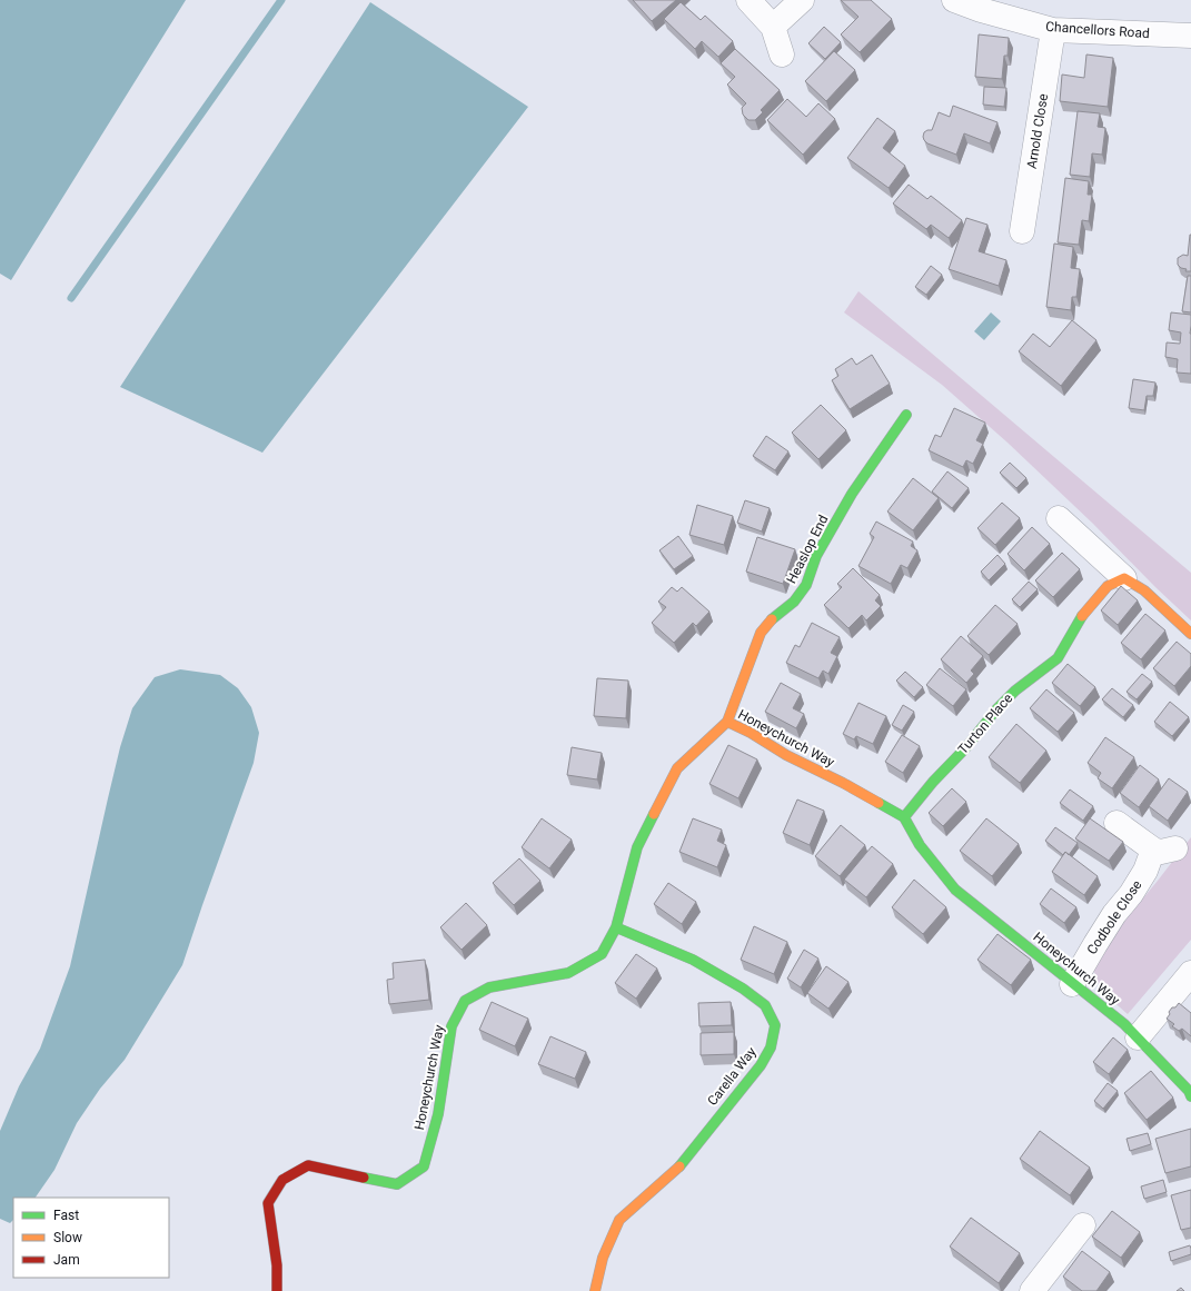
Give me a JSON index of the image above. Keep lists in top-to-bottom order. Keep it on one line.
{"streets":{"street":["Chancellors Road","Arnold Close","Heaslop End","Turton Place","Honeychurch Way","Codbole Close","Carella Way"]},"crossings":[["Chancellors Road","Arnold Close"],["Heaslop End","Honeychurch Way"],["Turton Place","Honeychurch Way"],["Honeychurch Way","Codbole Close"],["Honeychurch Way","Carella Way"]],"legend":["Fast","Slow","Jam"]}
